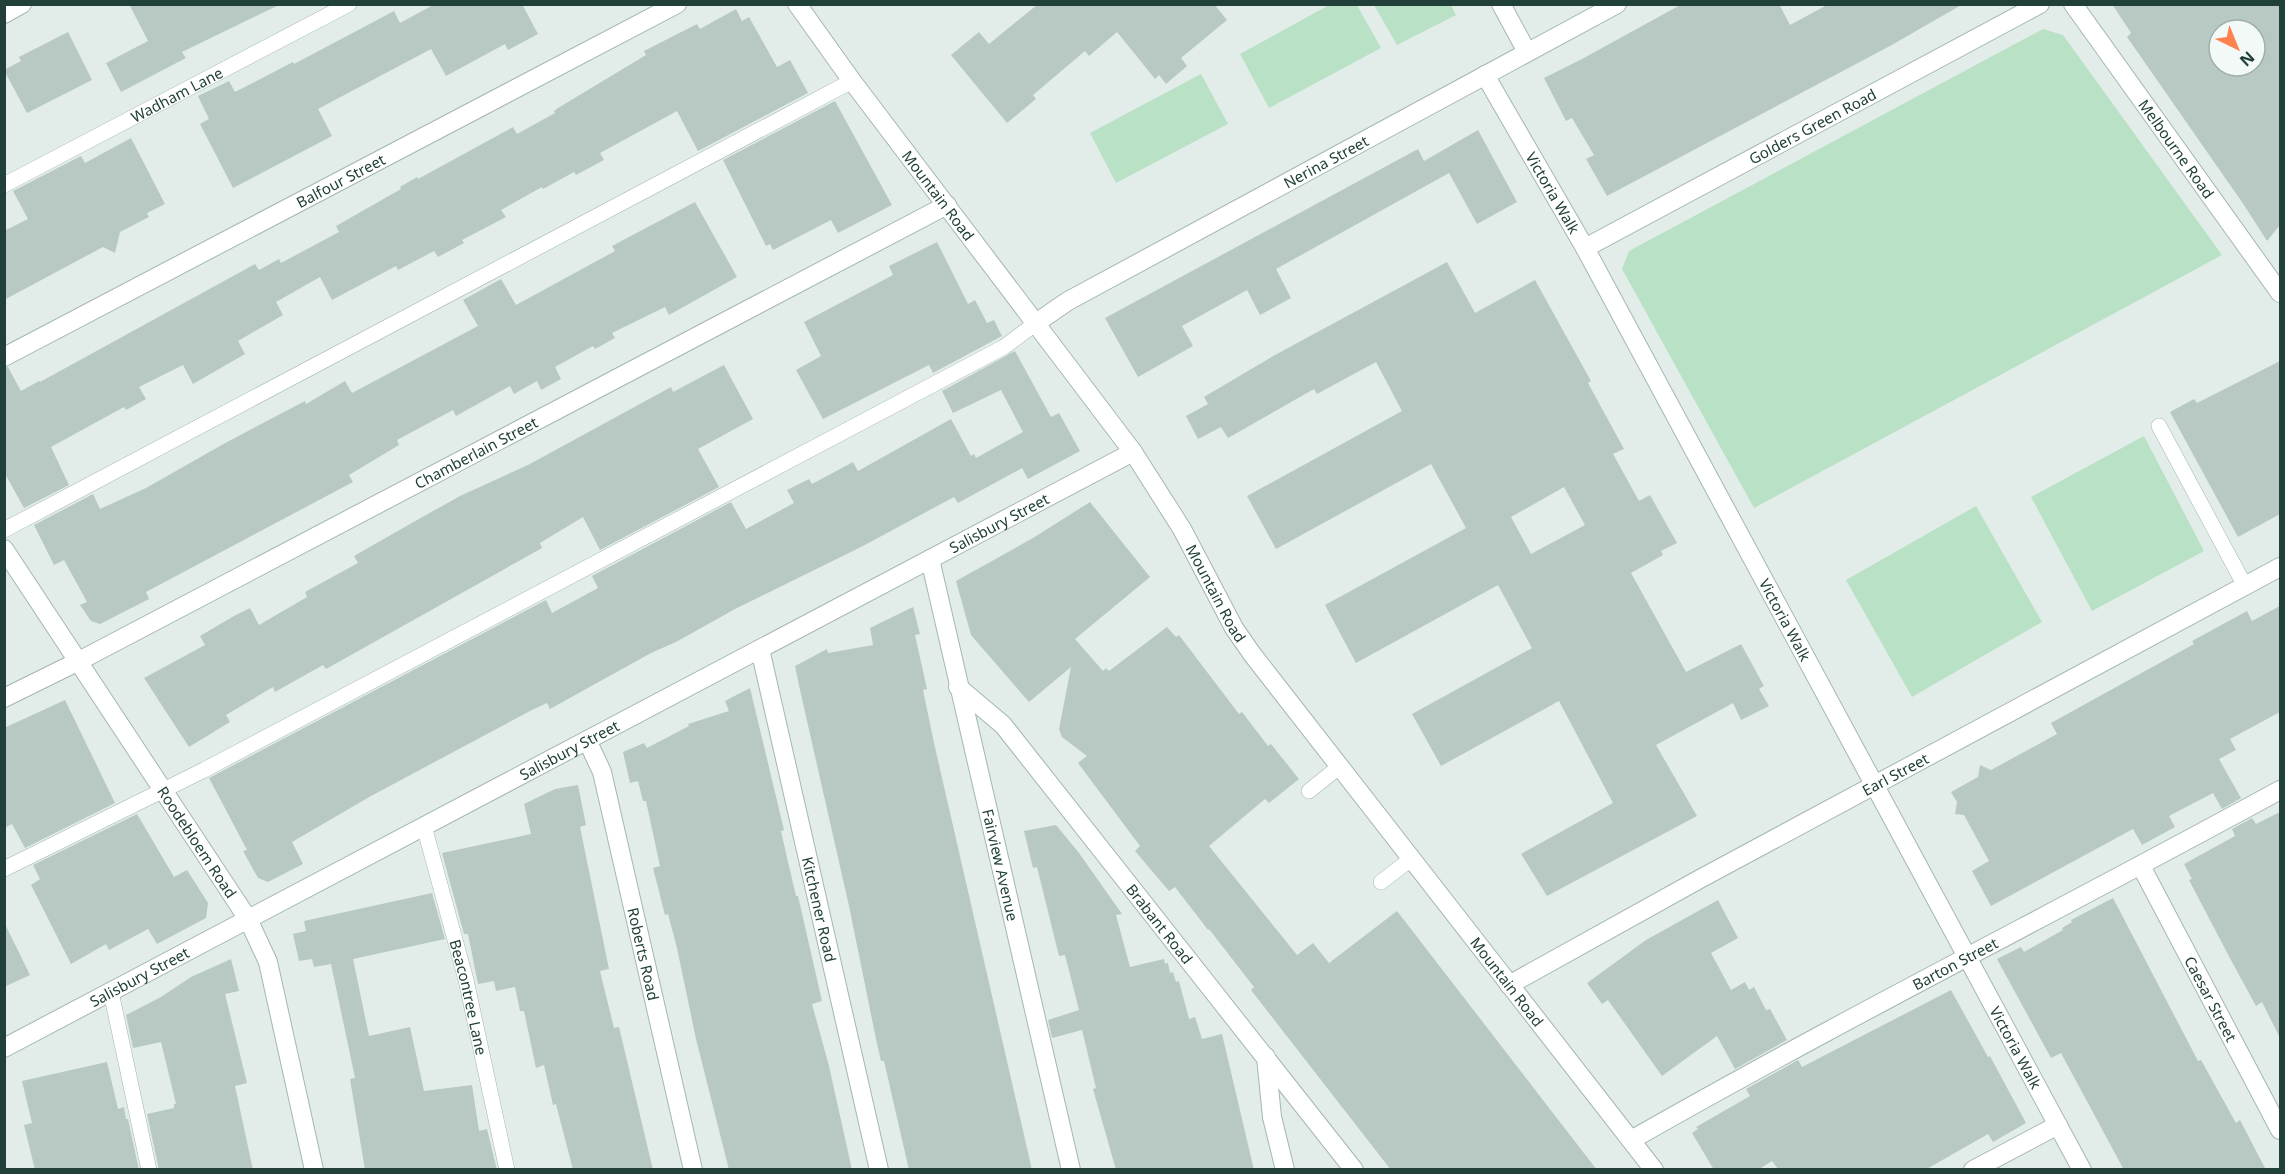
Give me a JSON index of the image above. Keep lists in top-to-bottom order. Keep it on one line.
{"streets":{"street":["Golders Green Road","Melbourne Road","Nerina Street","Balfour Street","Victoria Walk","Mountain Road","Chamberlain Street","Salisbury Street","Earl Street","Roodebloem Road","Fairview Avenue","Kitchener Road","Brabant Road","Roberts Road","Barton Street","Caesar Street"],"lane":["Wadham Lane","Beacontree Lane"]},"crossings":[["Golders Green Road","Victoria Walk"],["Nerina Street","Victoria Walk"],["Nerina Street","Mountain Road"],["Victoria Walk","Earl Street"],["Victoria Walk","Barton Street"],["Mountain Road","Chamberlain Street"],["Mountain Road","Salisbury Street"],["Mountain Road","Earl Street"],["Mountain Road","Barton Street"],["Chamberlain Street","Roodebloem Road"],["Salisbury Street","Roodebloem Road"],["Salisbury Street","Fairview Avenue"],["Salisbury Street","Kitchener Road"],["Salisbury Street","Roberts Road"],["Salisbury Street","Beacontree Lane"],["Fairview Avenue","Brabant Road"],["Barton Street","Caesar Street"]],"north":"bottom right"}
